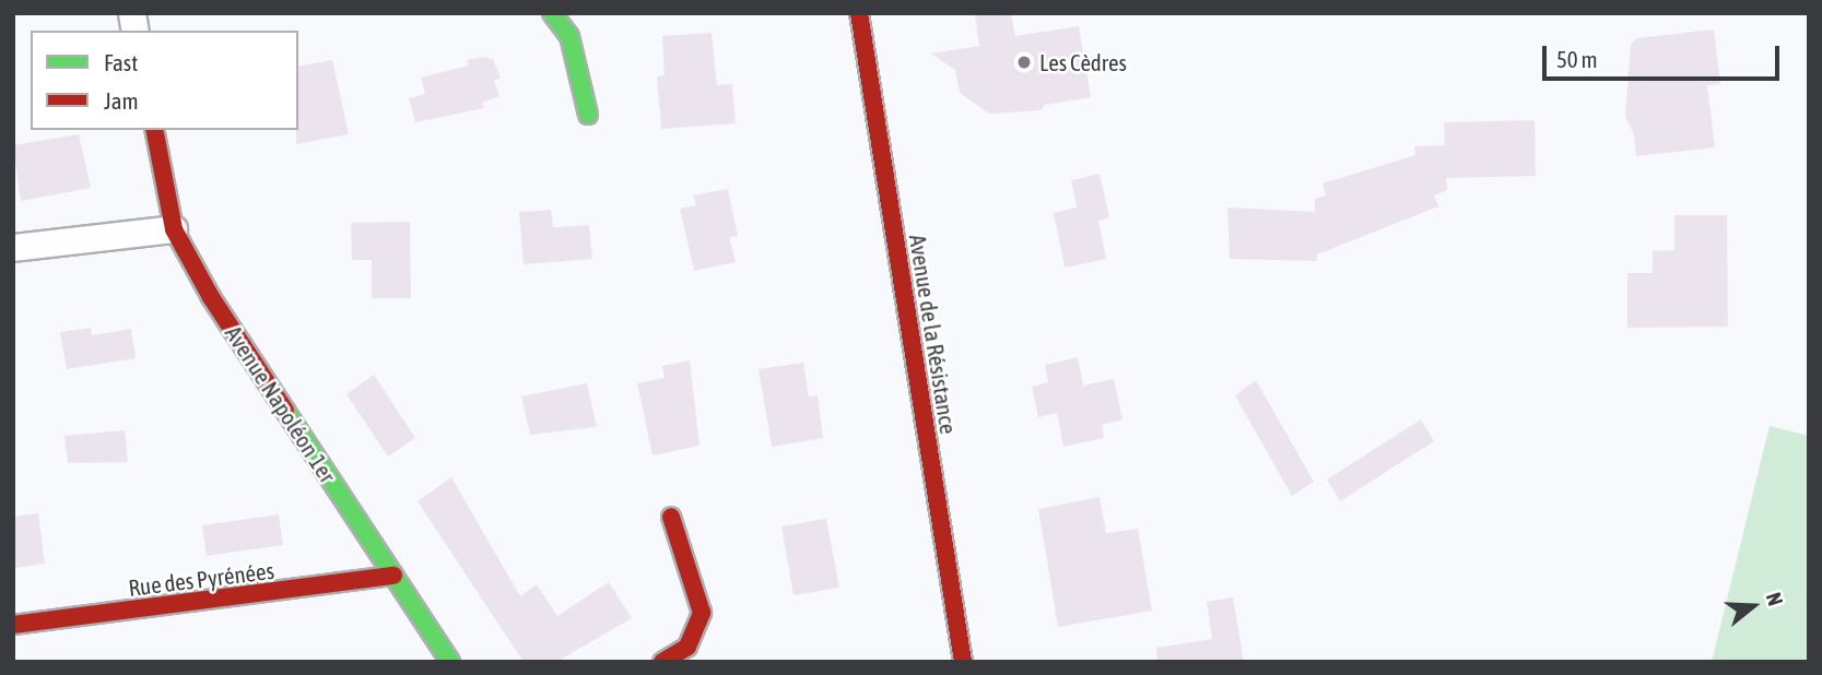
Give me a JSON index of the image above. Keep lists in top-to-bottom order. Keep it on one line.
{"streets":{"street":["Avenue de la Résistance","Avenue Napoléon 1er","Rue des Pyrénées"]},"crossings":[["Avenue Napoléon 1er","Rue des Pyrénées"]],"places":["Les Cèdres"],"legend":["Fast","Jam"],"scale_bar":"50 m","north":"right"}
